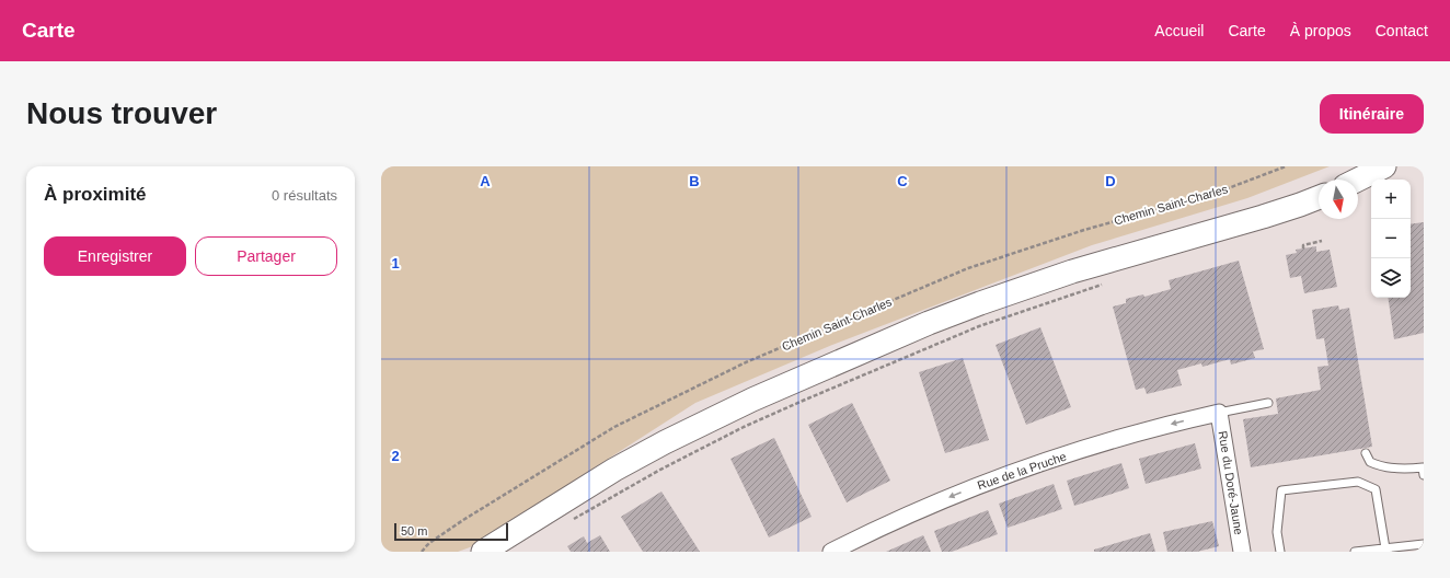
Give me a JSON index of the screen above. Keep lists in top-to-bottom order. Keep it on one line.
{"streets":{"street":["Rue de la Pruche","Rue du Doré-Jaune"],"path":["Chemin Saint-Charles"]},"crossings":[["Rue de la Pruche","Rue du Doré-Jaune"]],"one_way":["Rue de la Pruche"],"scale_bar":"50 m","north":"bottom","page":{"header":"Carte","nav":["Accueil","Carte","À propos","Contact"],"buttons":["Itinéraire",["Enregistrer","Partager"]],"title":"Nous trouver","heading":["À proximité","0 résultats"],"map_buttons":["+","−"],"scale":"50 m"},"grid":{"columns":["A","B","C","D"],"rows":["1","2"]}}
